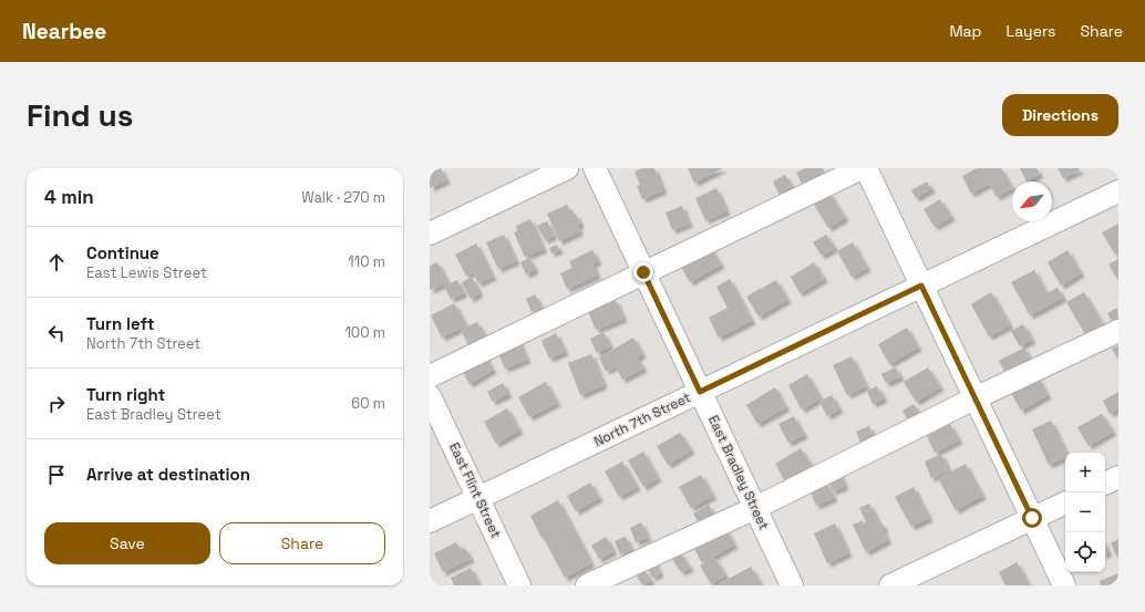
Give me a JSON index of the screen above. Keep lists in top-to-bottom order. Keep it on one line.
{"streets":{"street":["North 7th Street","East Bradley Street","East Flint Street"]},"crossings":[["North 7th Street","East Bradley Street"],["North 7th Street","East Flint Street"]],"north":"bottom left","page":{"header":"Nearbee","nav":["Map","Layers","Share"],"buttons":["Directions",["Save","Share"]],"title":"Find us","heading":["4 min","Walk · 270 m"],"list":[["Continue","East Lewis Street","110 m"],["Turn left","North 7th Street","100 m"],["Turn right","East Bradley Street","60 m"],"Arrive at destination"],"map_buttons":["+","−"]}}
